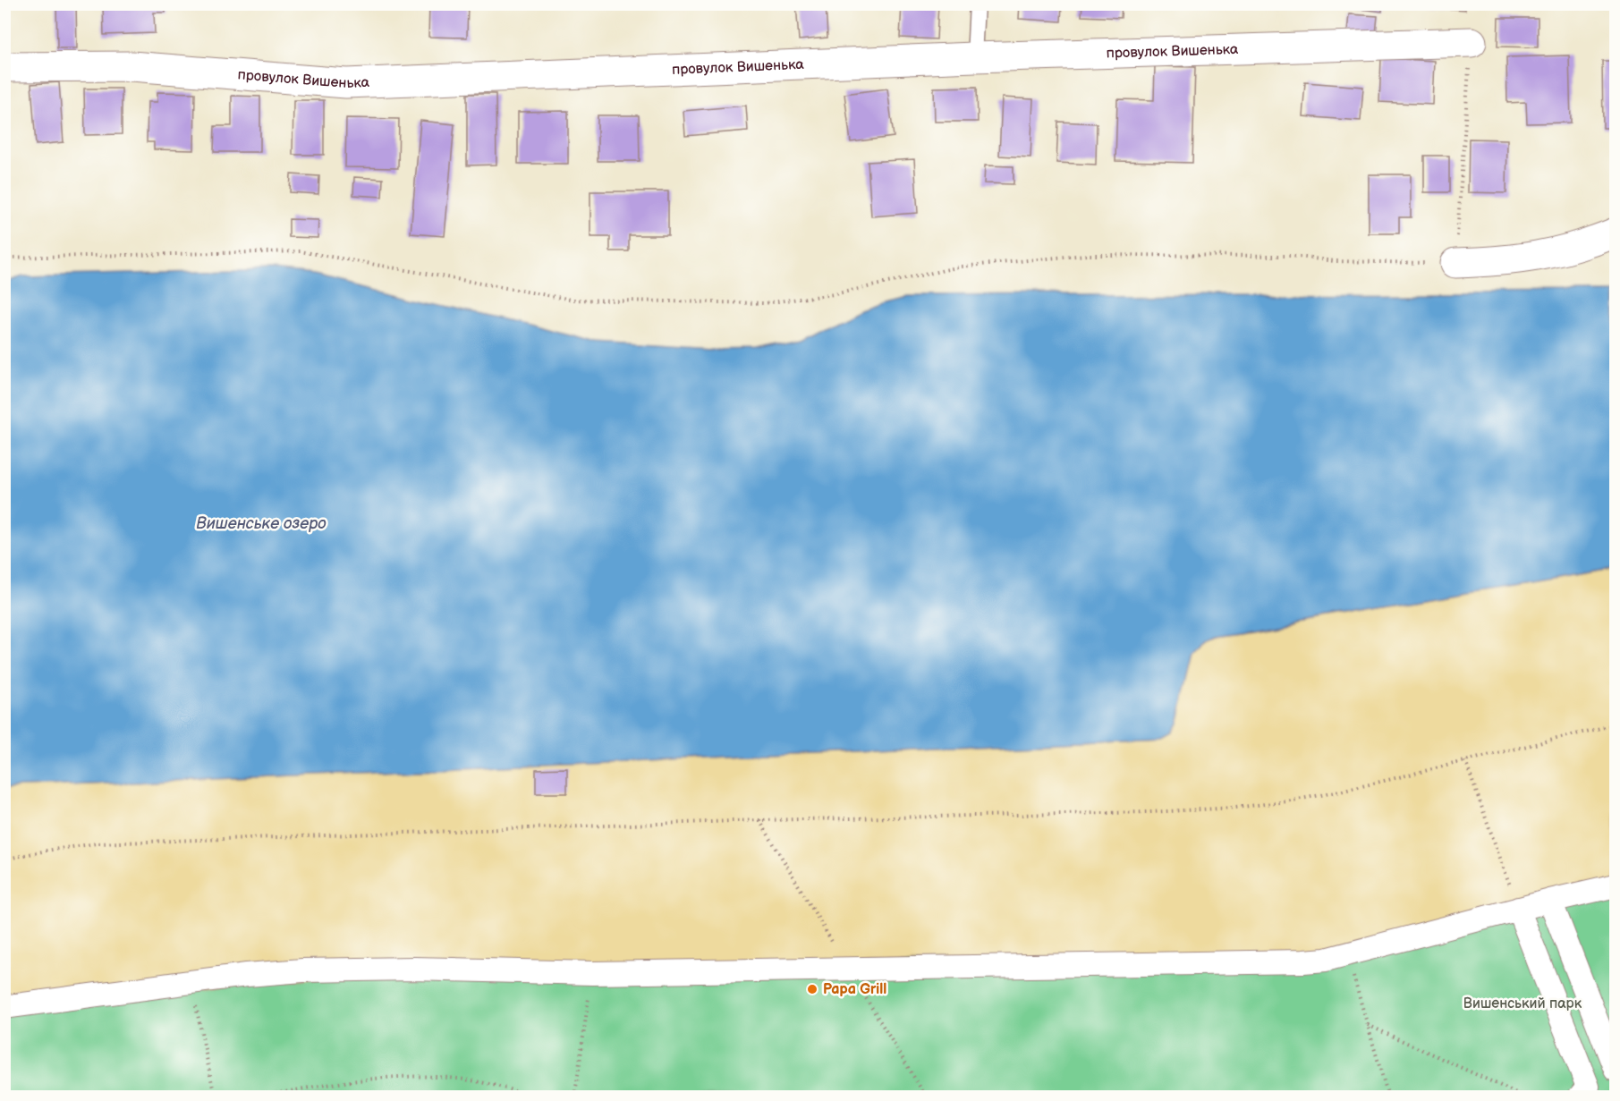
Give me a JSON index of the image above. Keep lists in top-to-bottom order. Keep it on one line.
{"streets":{"street":["провулок Вишенька"]},"water":["Вишенське озеро"],"parks":["Вишенський парк"],"places":["Papa Grill"]}
